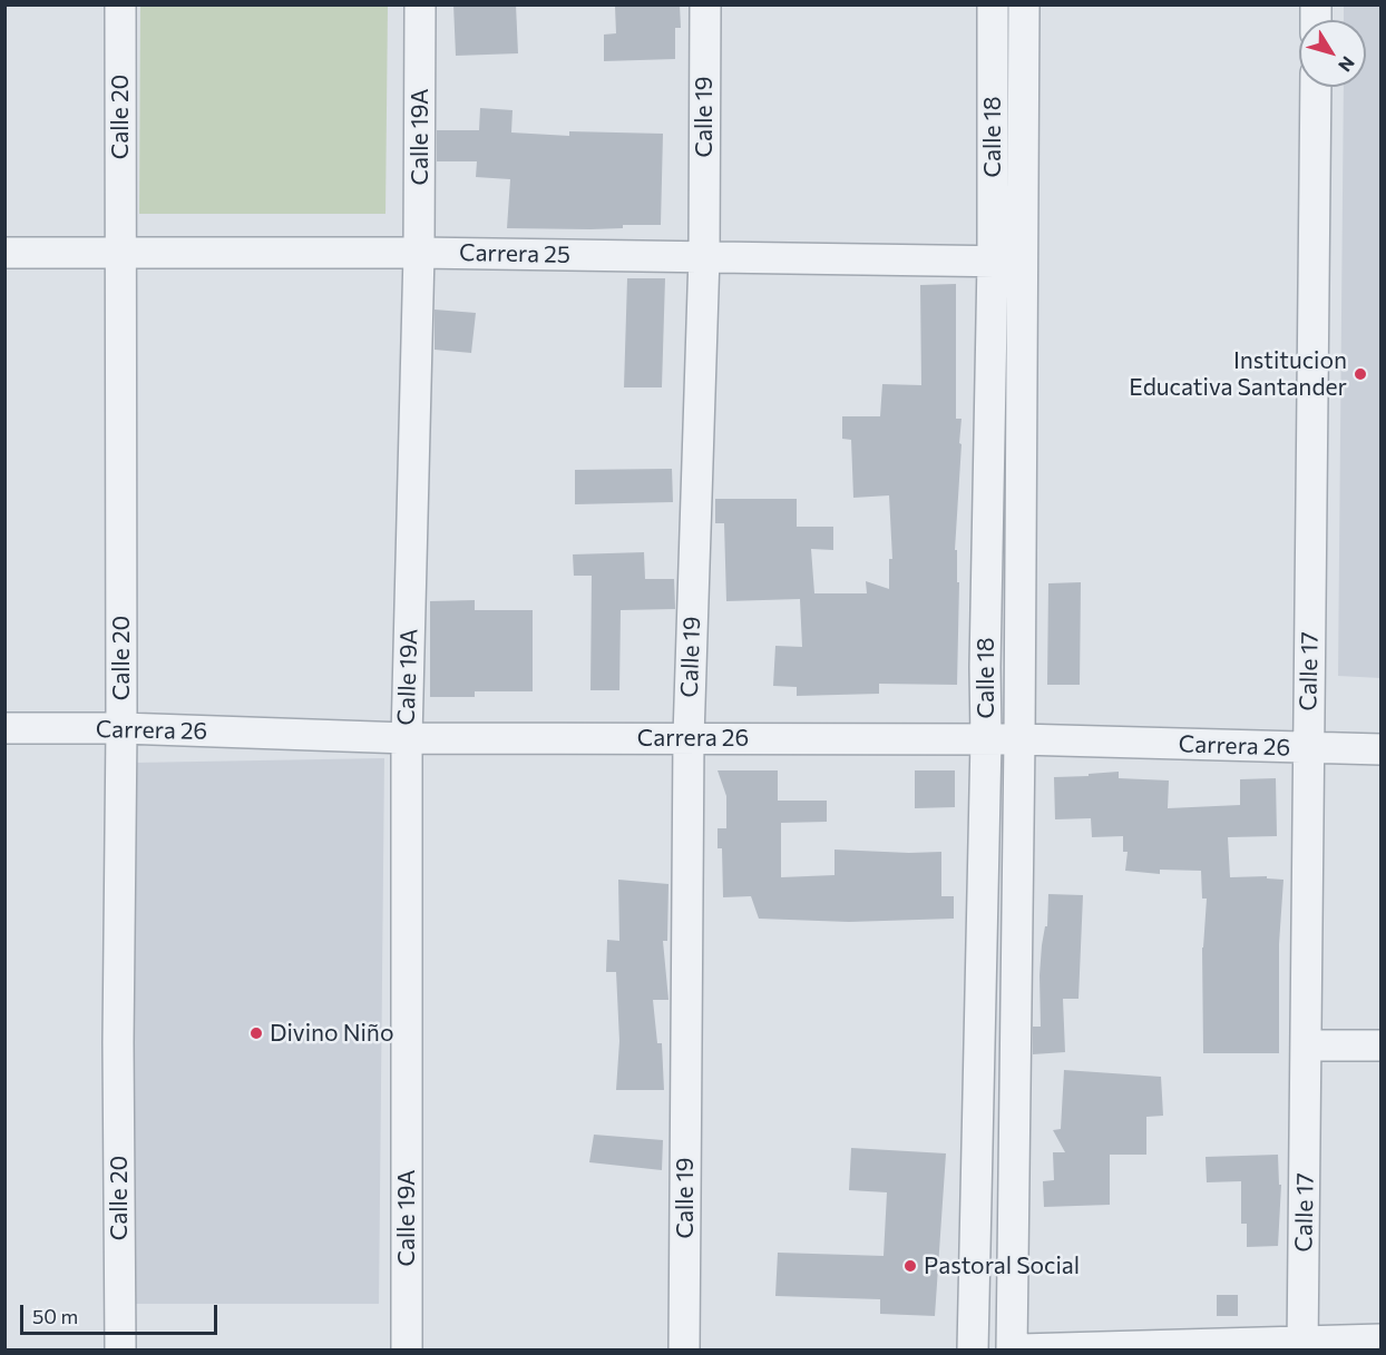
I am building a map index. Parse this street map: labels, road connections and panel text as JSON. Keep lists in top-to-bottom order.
{
  "streets": {
    "street": [
      "Calle 20",
      "Calle 19",
      "Calle 19A",
      "Calle 18",
      "Carrera 25",
      "Calle 17",
      "Carrera 26"
    ]
  },
  "crossings": [
    ["Calle 20", "Carrera 25"],
    ["Calle 20", "Carrera 26"],
    ["Calle 19", "Carrera 25"],
    ["Calle 19", "Carrera 26"],
    ["Calle 19A", "Carrera 25"],
    ["Calle 19A", "Carrera 26"],
    ["Calle 18", "Carrera 25"],
    ["Calle 18", "Carrera 26"],
    ["Calle 17", "Carrera 26"]
  ],
  "places": ["Institucion Educativa Santander", "Divino Niño", "Pastoral Social"],
  "scale_bar": "50 m",
  "north": "bottom right"
}
